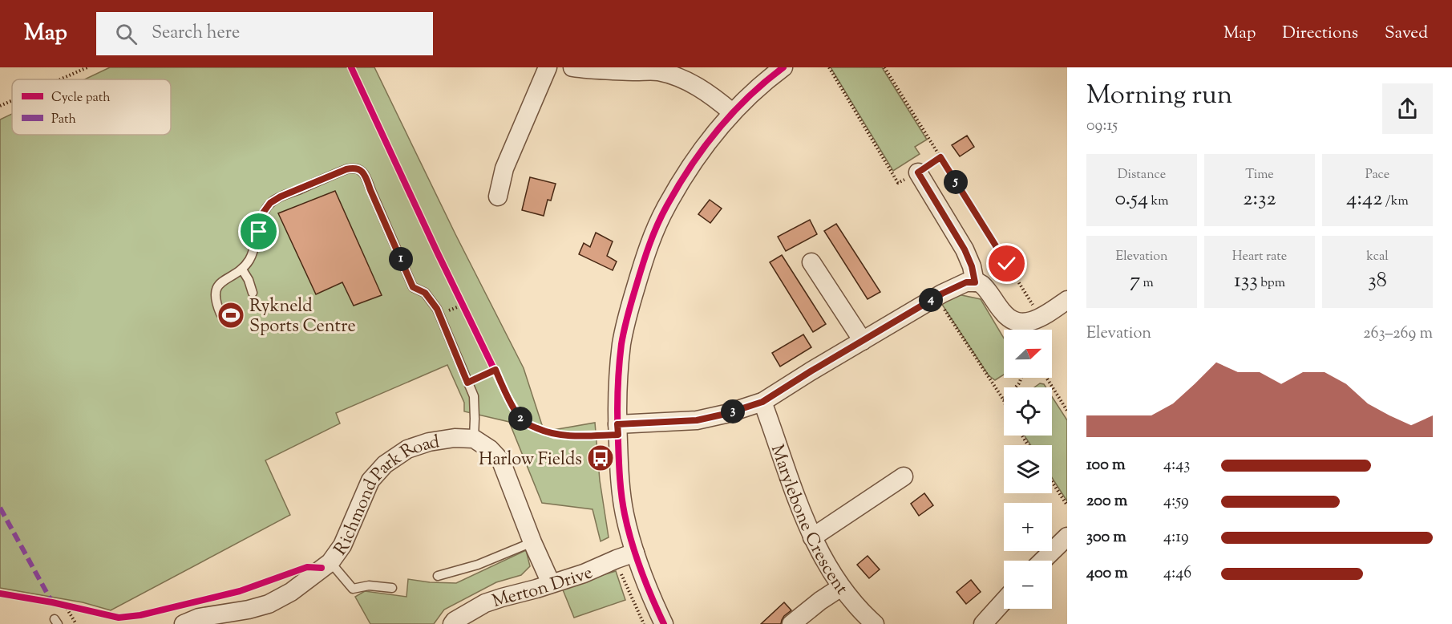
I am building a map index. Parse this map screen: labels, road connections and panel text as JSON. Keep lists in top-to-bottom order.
{
  "streets": {
    "street": ["Richmond Park Road", "Marylebone Crescent", "Merton Drive"]
  },
  "crossings": [
    ["Richmond Park Road", "Merton Drive"]
  ],
  "places": {
    "sports": ["Rykneld Sports Centre"],
    "bus stop": ["Harlow Fields"]
  },
  "legend": ["Cycle path", "Path"],
  "north": "right",
  "page": {
    "header": "Map",
    "search": "Search here",
    "nav": ["Map", "Directions", "Saved"],
    "heading": ["Morning run", "09:15"],
    "stats": [
      ["Distance", "0.54 km"],
      ["Time", "2:32"],
      ["Pace", "4:42 /km"],
      ["Elevation", "7 m"],
      ["Heart rate", "133 bpm"],
      ["kcal", "38"]
    ],
    "pins": [
      "5",
      "1",
      "4",
      "3",
      "2"
    ],
    "chart": ["Elevation", "263–269 m"],
    "map_buttons": ["+", "−"],
    "list": [
      {
        "name": "100 m",
        "note": "4:43"
      },
      {
        "name": "200 m",
        "note": "4:59"
      },
      {
        "name": "300 m",
        "note": "4:19"
      },
      {
        "name": "400 m",
        "note": "4:46"
      }
    ]
  }
}
